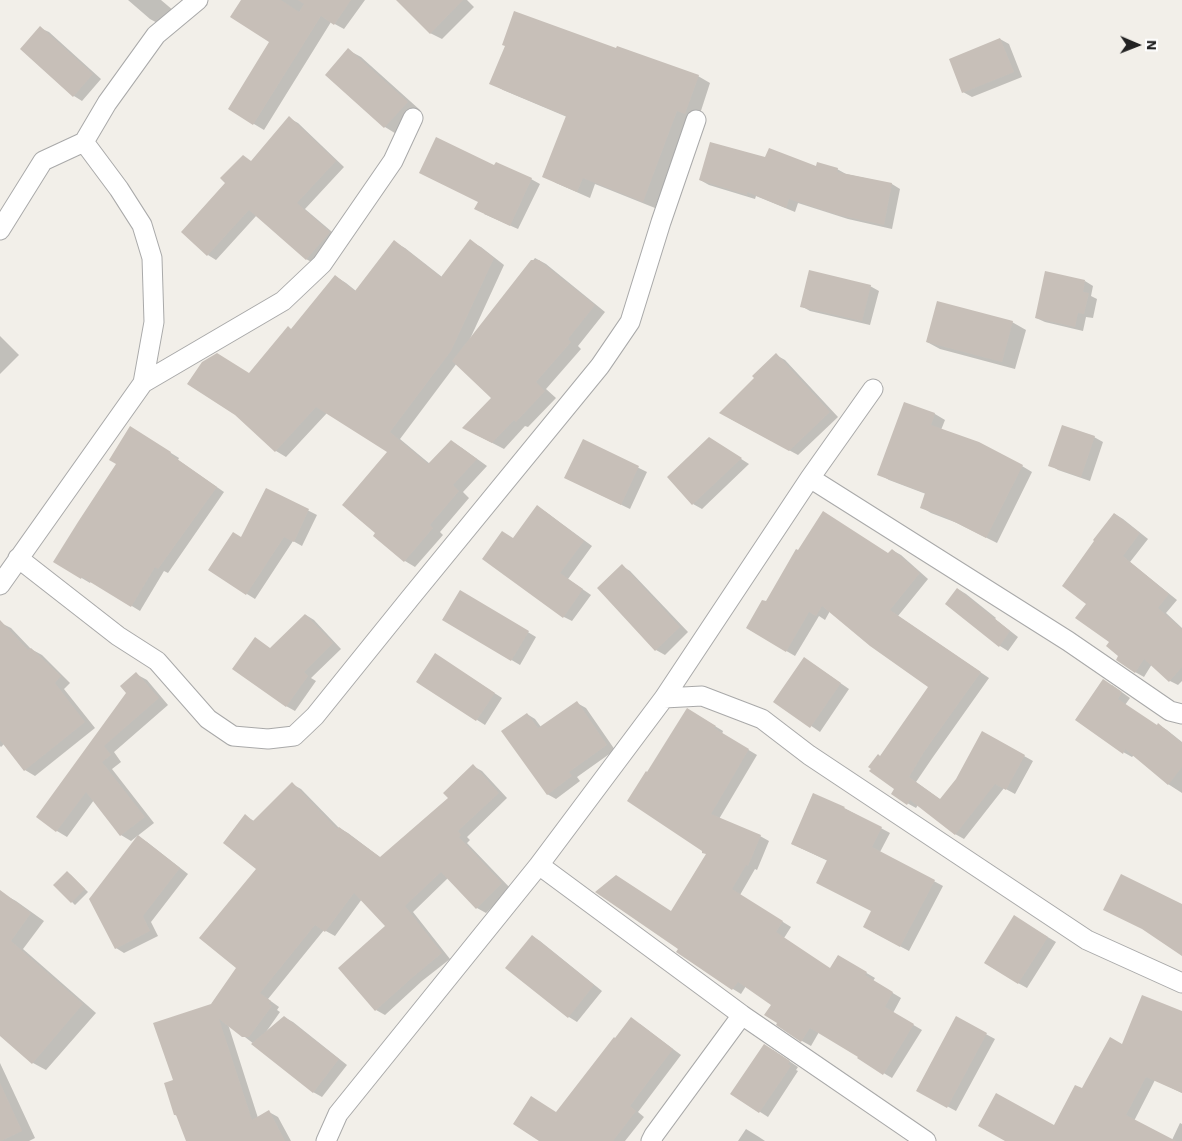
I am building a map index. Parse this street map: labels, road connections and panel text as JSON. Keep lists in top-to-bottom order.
{
  "north": "right"
}
